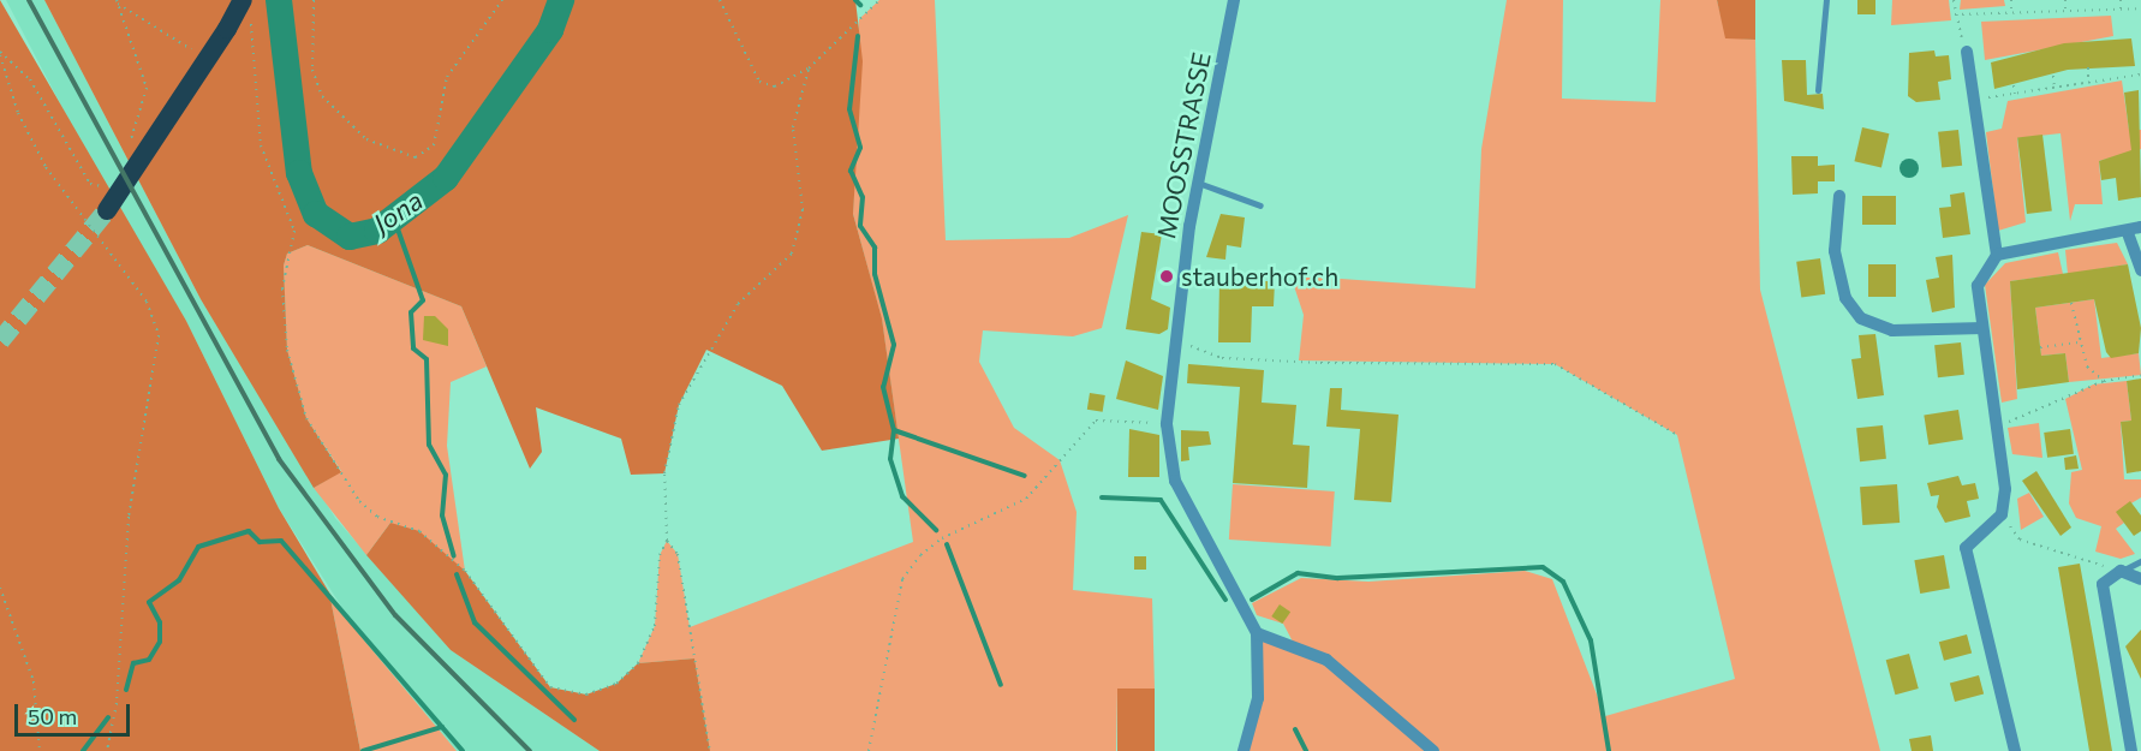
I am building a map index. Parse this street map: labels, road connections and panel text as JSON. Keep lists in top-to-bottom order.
{
  "streets": {
    "street": ["MOOSSTRASSE"]
  },
  "water": ["Jona"],
  "places": ["stauberhof.ch"],
  "scale_bar": "50 m"
}
